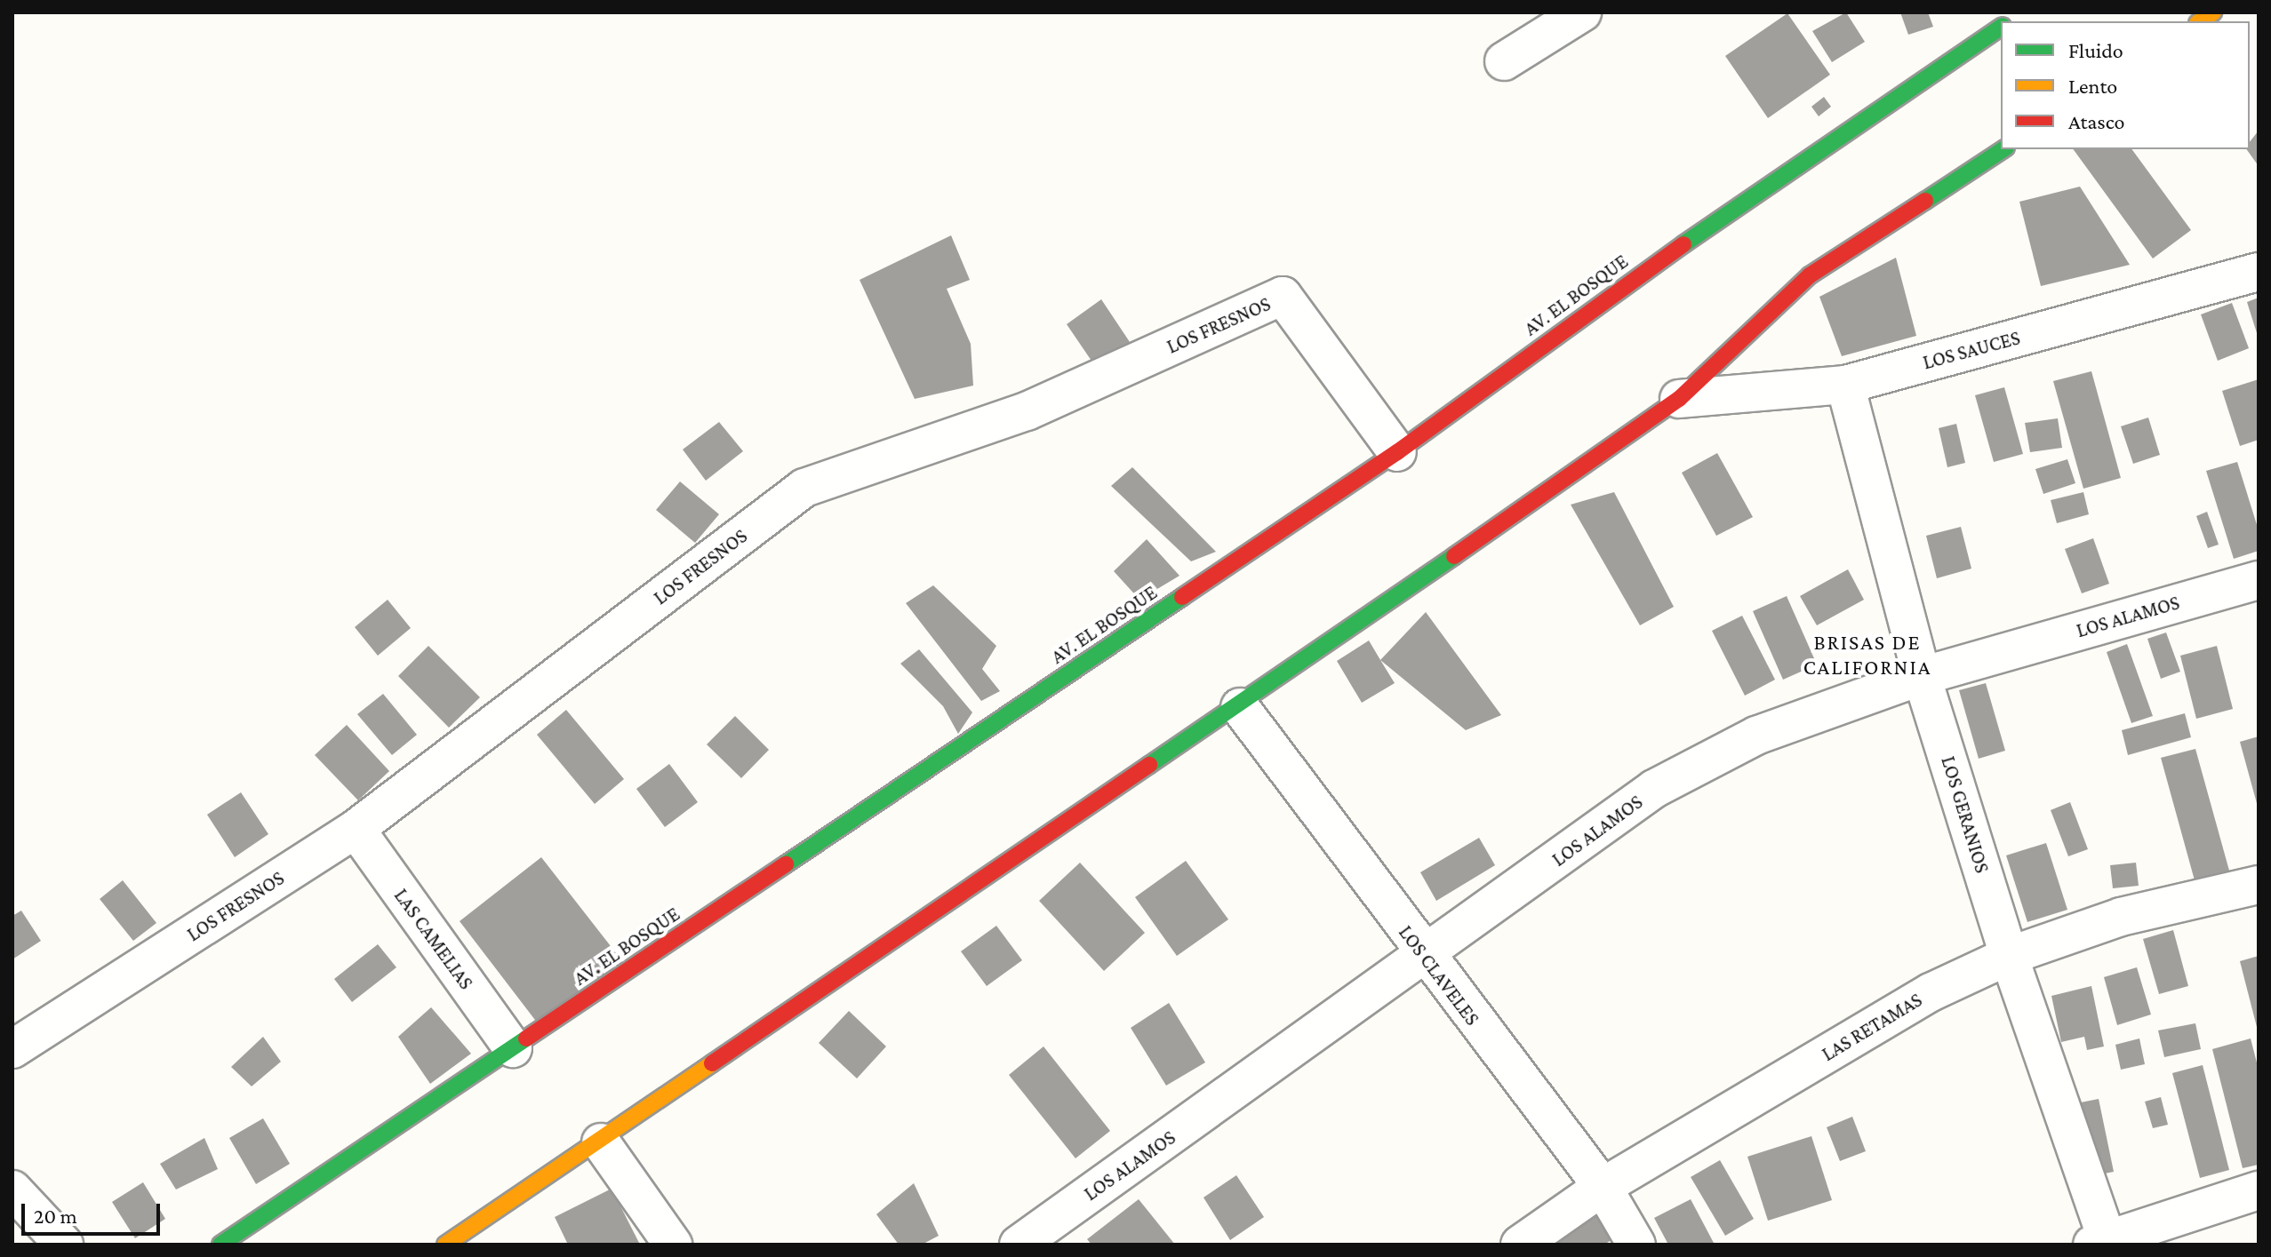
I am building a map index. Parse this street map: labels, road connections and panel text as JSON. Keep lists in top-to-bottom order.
{
  "streets": {
    "street": [
      "AV. EL BOSQUE",
      "LOS FRESNOS",
      "LOS SAUCES",
      "LOS ALAMOS",
      "LOS GERANIOS",
      "LAS CAMELIAS",
      "LOS CLAVELES",
      "LAS RETAMAS"
    ]
  },
  "crossings": [
    ["AV. EL BOSQUE", "LOS FRESNOS"],
    ["AV. EL BOSQUE", "LAS CAMELIAS"],
    ["LOS FRESNOS", "LAS CAMELIAS"],
    ["LOS SAUCES", "LOS GERANIOS"],
    ["LOS ALAMOS", "LOS GERANIOS"],
    ["LOS ALAMOS", "LOS CLAVELES"],
    ["LOS GERANIOS", "LAS RETAMAS"],
    ["LOS CLAVELES", "LAS RETAMAS"]
  ],
  "districts": ["BRISAS DE CALIFORNIA"],
  "legend": ["Fluido", "Lento", "Atasco"],
  "scale_bar": "20 m"
}
